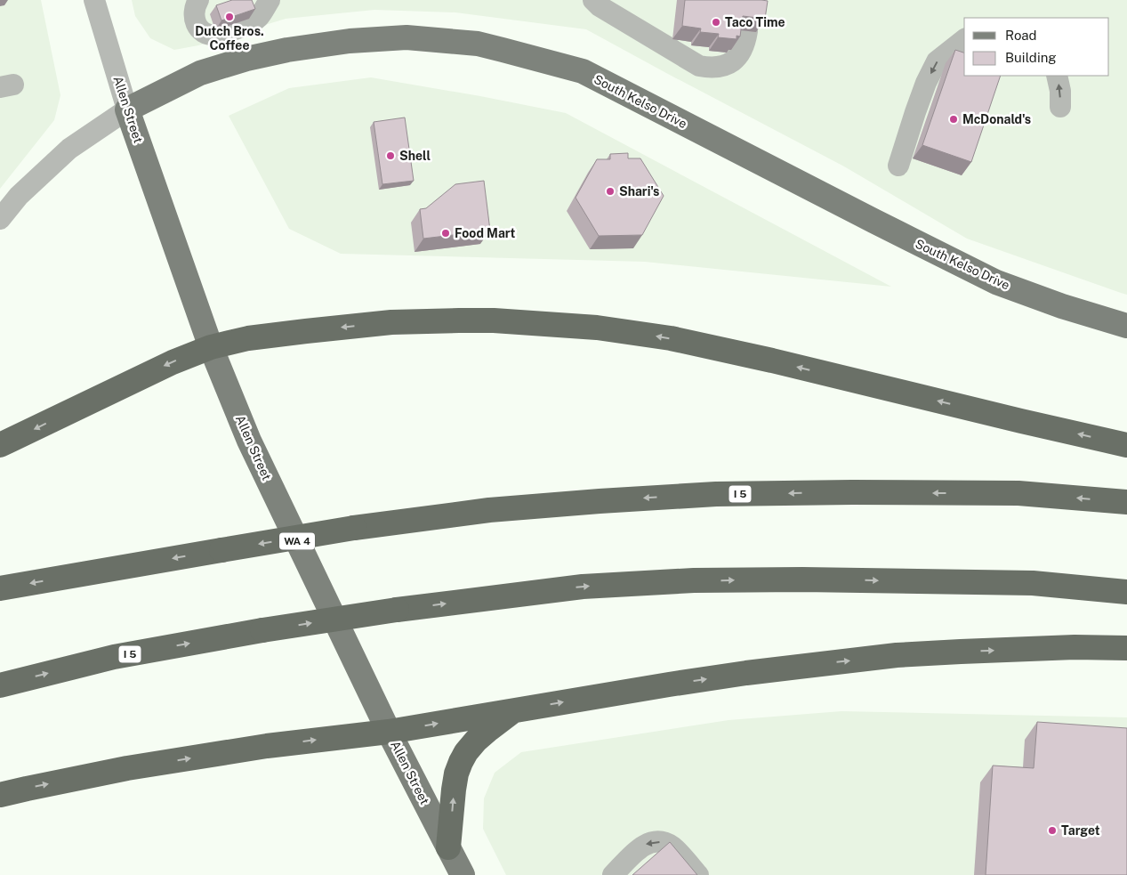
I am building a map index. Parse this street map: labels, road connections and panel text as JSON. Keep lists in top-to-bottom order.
{
  "streets": {
    "highway": ["I 5"],
    "main road": ["South Kelso Drive", "Allen Street", "WA 4"]
  },
  "crossings": [
    ["South Kelso Drive", "Allen Street"]
  ],
  "places": [
    "Dutch Bros. Coffee",
    "Taco Time",
    "McDonald's",
    "Shell",
    "Shari's",
    "Food Mart",
    "Target"
  ],
  "legend": ["Road", "Building"]
}
